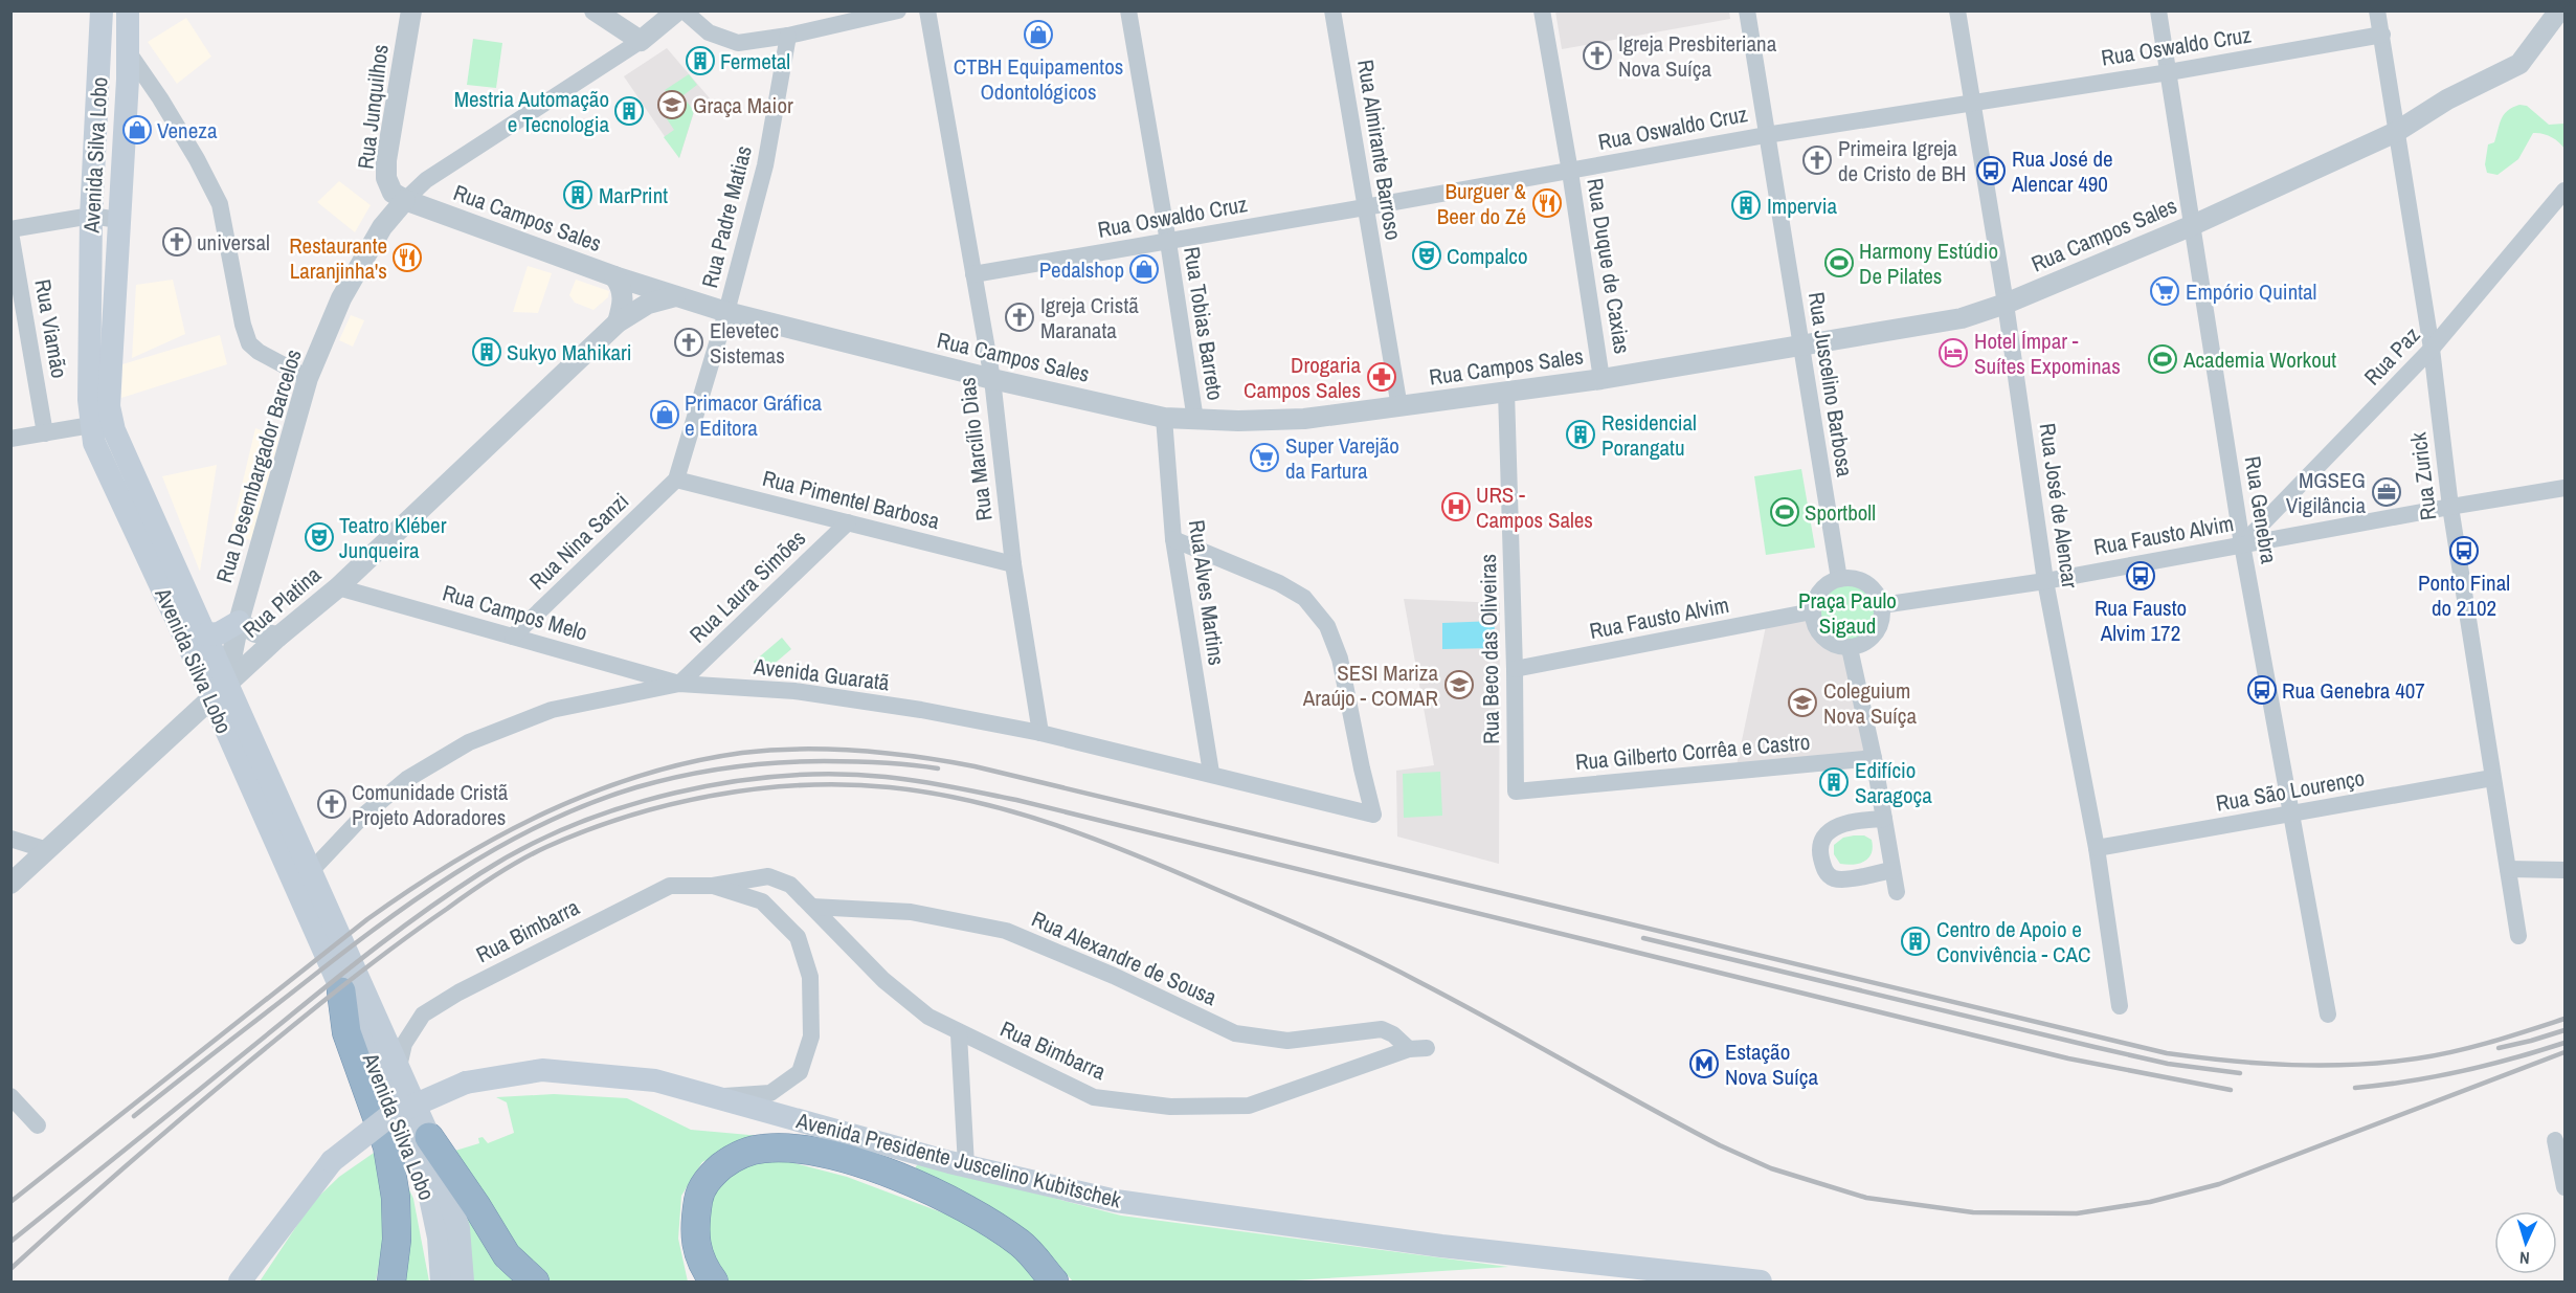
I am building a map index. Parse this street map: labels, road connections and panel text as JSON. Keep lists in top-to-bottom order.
{
  "streets": {
    "main road": ["Avenida Silva Lobo", "Avenida Presidente Juscelino Kubitschek"],
    "street": [
      "Rua Oswaldo Cruz",
      "Rua Junquilhos",
      "Rua Almirante Barroso",
      "Rua Padre Matias",
      "Rua Campos Sales",
      "Rua Duque de Caxias",
      "Rua Tobias Barreto",
      "Rua Viamão",
      "Rua Paz",
      "Rua Juscelino Barbosa",
      "Rua Marcílio Dias",
      "Rua Desembargador Barcelos",
      "Rua Zurick",
      "Rua Pimentel Barbosa",
      "Rua José de Alencar",
      "Rua Genebra",
      "Rua Fausto Alvim",
      "Rua Nina Sanzi",
      "Rua Laura Simões",
      "Rua Alves Martins",
      "Rua Platina",
      "Rua Campos Melo",
      "Rua Beco das Oliveiras",
      "Avenida Guaratã",
      "Rua Gilberto Corrêa e Castro",
      "Rua São Lourenço",
      "Rua Bimbarra",
      "Rua Alexandre de Sousa"
    ]
  },
  "crossings": [
    ["Rua Oswaldo Cruz", "Rua Almirante Barroso"],
    ["Rua Oswaldo Cruz", "Rua Duque de Caxias"],
    ["Rua Oswaldo Cruz", "Rua Tobias Barreto"],
    ["Rua Oswaldo Cruz", "Rua Juscelino Barbosa"],
    ["Rua Oswaldo Cruz", "Rua Marcílio Dias"],
    ["Rua Oswaldo Cruz", "Rua Zurick"],
    ["Rua Oswaldo Cruz", "Rua José de Alencar"],
    ["Rua Oswaldo Cruz", "Rua Genebra"],
    ["Rua Junquilhos", "Rua Campos Sales"],
    ["Rua Junquilhos", "Rua Desembargador Barcelos"],
    ["Rua Almirante Barroso", "Rua Campos Sales"],
    ["Avenida Silva Lobo", "Rua Desembargador Barcelos"],
    ["Avenida Silva Lobo", "Rua Platina"],
    ["Avenida Silva Lobo", "Avenida Guaratã"],
    ["Avenida Silva Lobo", "Rua Bimbarra"],
    ["Rua Padre Matias", "Rua Campos Sales"],
    ["Rua Padre Matias", "Rua Pimentel Barbosa"],
    ["Rua Padre Matias", "Rua Nina Sanzi"],
    ["Rua Campos Sales", "Rua Duque de Caxias"],
    ["Rua Campos Sales", "Rua Tobias Barreto"],
    ["Rua Campos Sales", "Rua Juscelino Barbosa"],
    ["Rua Campos Sales", "Rua Marcílio Dias"],
    ["Rua Campos Sales", "Rua Desembargador Barcelos"],
    ["Rua Campos Sales", "Rua Zurick"],
    ["Rua Campos Sales", "Rua José de Alencar"],
    ["Rua Campos Sales", "Rua Genebra"],
    ["Rua Campos Sales", "Rua Alves Martins"],
    ["Rua Campos Sales", "Rua Platina"],
    ["Rua Campos Sales", "Rua Beco das Oliveiras"],
    ["Rua Paz", "Rua Zurick"],
    ["Rua Paz", "Rua Genebra"],
    ["Rua Paz", "Rua Fausto Alvim"],
    ["Rua Juscelino Barbosa", "Rua Fausto Alvim"],
    ["Rua Marcílio Dias", "Rua Pimentel Barbosa"],
    ["Rua Marcílio Dias", "Avenida Guaratã"],
    ["Rua Desembargador Barcelos", "Rua Platina"],
    ["Rua Zurick", "Rua Fausto Alvim"],
    ["Rua Zurick", "Rua São Lourenço"],
    ["Rua Pimentel Barbosa", "Rua Nina Sanzi"],
    ["Rua Pimentel Barbosa", "Rua Laura Simões"],
    ["Rua José de Alencar", "Rua Fausto Alvim"],
    ["Rua José de Alencar", "Rua São Lourenço"],
    ["Rua Genebra", "Rua Fausto Alvim"],
    ["Rua Genebra", "Rua São Lourenço"],
    ["Rua Fausto Alvim", "Rua Beco das Oliveiras"],
    ["Rua Nina Sanzi", "Rua Campos Melo"],
    ["Rua Laura Simões", "Rua Campos Melo"],
    ["Rua Laura Simões", "Avenida Guaratã"],
    ["Rua Alves Martins", "Avenida Guaratã"],
    ["Rua Platina", "Rua Campos Melo"],
    ["Rua Campos Melo", "Avenida Guaratã"],
    ["Rua Beco das Oliveiras", "Rua Gilberto Corrêa e Castro"],
    ["Rua Bimbarra", "Rua Alexandre de Sousa"],
    ["Rua Bimbarra", "Avenida Presidente Juscelino Kubitschek"]
  ],
  "parks": ["Praça Paulo Sigaud"],
  "places": {
    "shop": [
      "CTBH Equipamentos Odontológicos",
      "Veneza",
      "Pedalshop",
      "Primacor Gráfica e Editora"
    ],
    "church": [
      "Igreja Presbiteriana Nova Suíça",
      "Primeira Igreja de Cristo de BH",
      "universal",
      "Igreja Cristã Maranata",
      "Elevetec Sistemas",
      "Comunidade Cristã Projeto Adoradores"
    ],
    "building": [
      "Fermetal",
      "Mestria Automação e Tecnologia",
      "MarPrint",
      "Impervia",
      "Sukyo Mahikari",
      "Residencial Porangatu",
      "Edifício Saragoça",
      "Centro de Apoio e Convivência - CAC"
    ],
    "school or university": ["Graça Maior", "SESI Mariza Araújo - COMAR", "Coleguium Nova Suíça"],
    "bus stop": [
      "Rua José de Alencar 490",
      "Ponto Final do 2102",
      "Rua Fausto Alvim 172",
      "Rua Genebra 407"
    ],
    "restaurant": ["Burguer & Beer do Zé", "Restaurante Laranjinha's"],
    "theatre": ["Compalco", "Teatro Kléber Junqueira"],
    "sports": ["Harmony Estúdio De Pilates", "Academia Workout", "Sportboll"],
    "supermarket": ["Empório Quintal", "Super Varejão da Fartura"],
    "hotel": ["Hotel Ímpar - Suítes Expominas"],
    "pharmacy": ["Drogaria Campos Sales"],
    "office": ["MGSEG Vigilância"],
    "hospital": ["URS - Campos Sales"],
    "metro station": ["Estação Nova Suíça"]
  },
  "north": "bottom"
}
